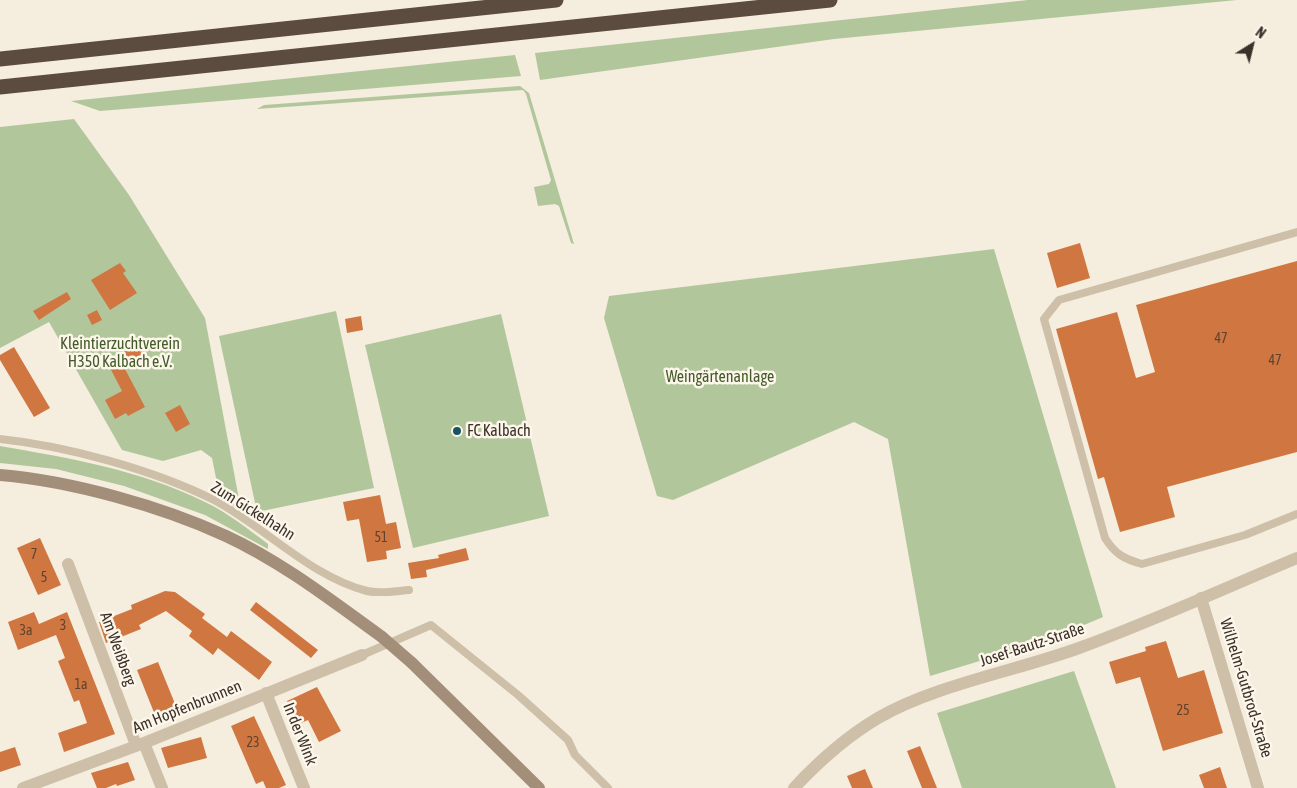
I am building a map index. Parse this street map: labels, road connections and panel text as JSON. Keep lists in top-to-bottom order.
{
  "streets": {
    "street": [
      "Josef-Bautz-Straße",
      "Am Weißberg",
      "Wilhelm-Gutbrod-Straße",
      "Am Hopfenbrunnen",
      "In der Wink"
    ],
    "lane": ["Zum Gickelhahn"]
  },
  "crossings": [
    ["Josef-Bautz-Straße", "Wilhelm-Gutbrod-Straße"],
    ["Am Weißberg", "Am Hopfenbrunnen"],
    ["Am Hopfenbrunnen", "In der Wink"]
  ],
  "parks": ["Kleintierzuchtverein H350 Kalbach e.V.", "Weingärtenanlage"],
  "places": ["FC Kalbach"],
  "house_numbers": [
    "47",
    "47",
    "51",
    "7",
    "5",
    "3",
    "3a",
    "1a",
    "25",
    "23"
  ],
  "north": "top right"
}
